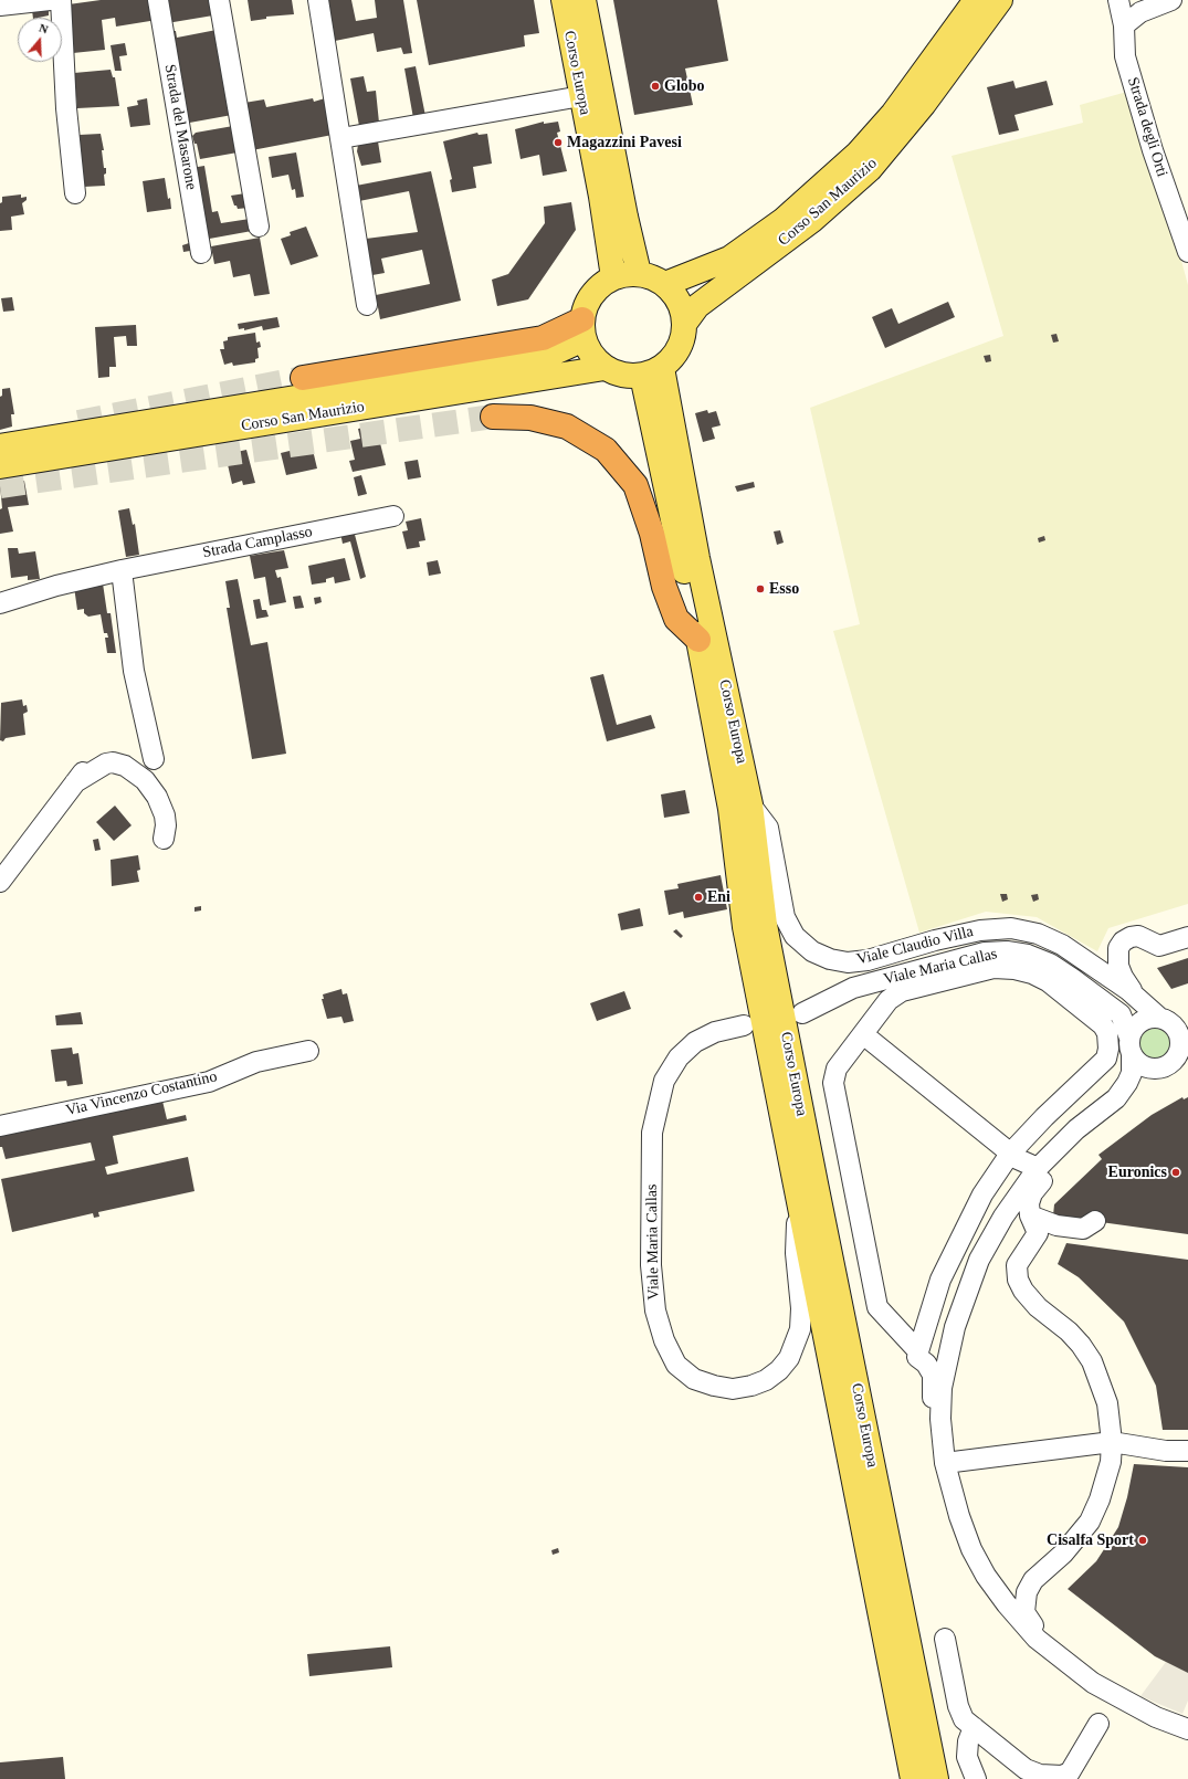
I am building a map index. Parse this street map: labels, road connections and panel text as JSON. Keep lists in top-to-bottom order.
{
  "streets": {
    "main road": ["Corso Europa", "Corso San Maurizio"],
    "street": [
      "Strada del Masarone",
      "Strada degli Orti",
      "Strada Camplasso",
      "Viale Claudio Villa",
      "Viale Maria Callas",
      "Via Vincenzo Costantino"
    ]
  },
  "crossings": [
    ["Corso Europa", "Corso San Maurizio"],
    ["Corso Europa", "Viale Claudio Villa"],
    ["Corso Europa", "Viale Maria Callas"],
    ["Viale Claudio Villa", "Viale Maria Callas"]
  ],
  "places": [
    "Globo",
    "Magazzini Pavesi",
    "Esso",
    "Eni",
    "Euronics",
    "Cisalfa Sport"
  ],
  "north": "top"
}
